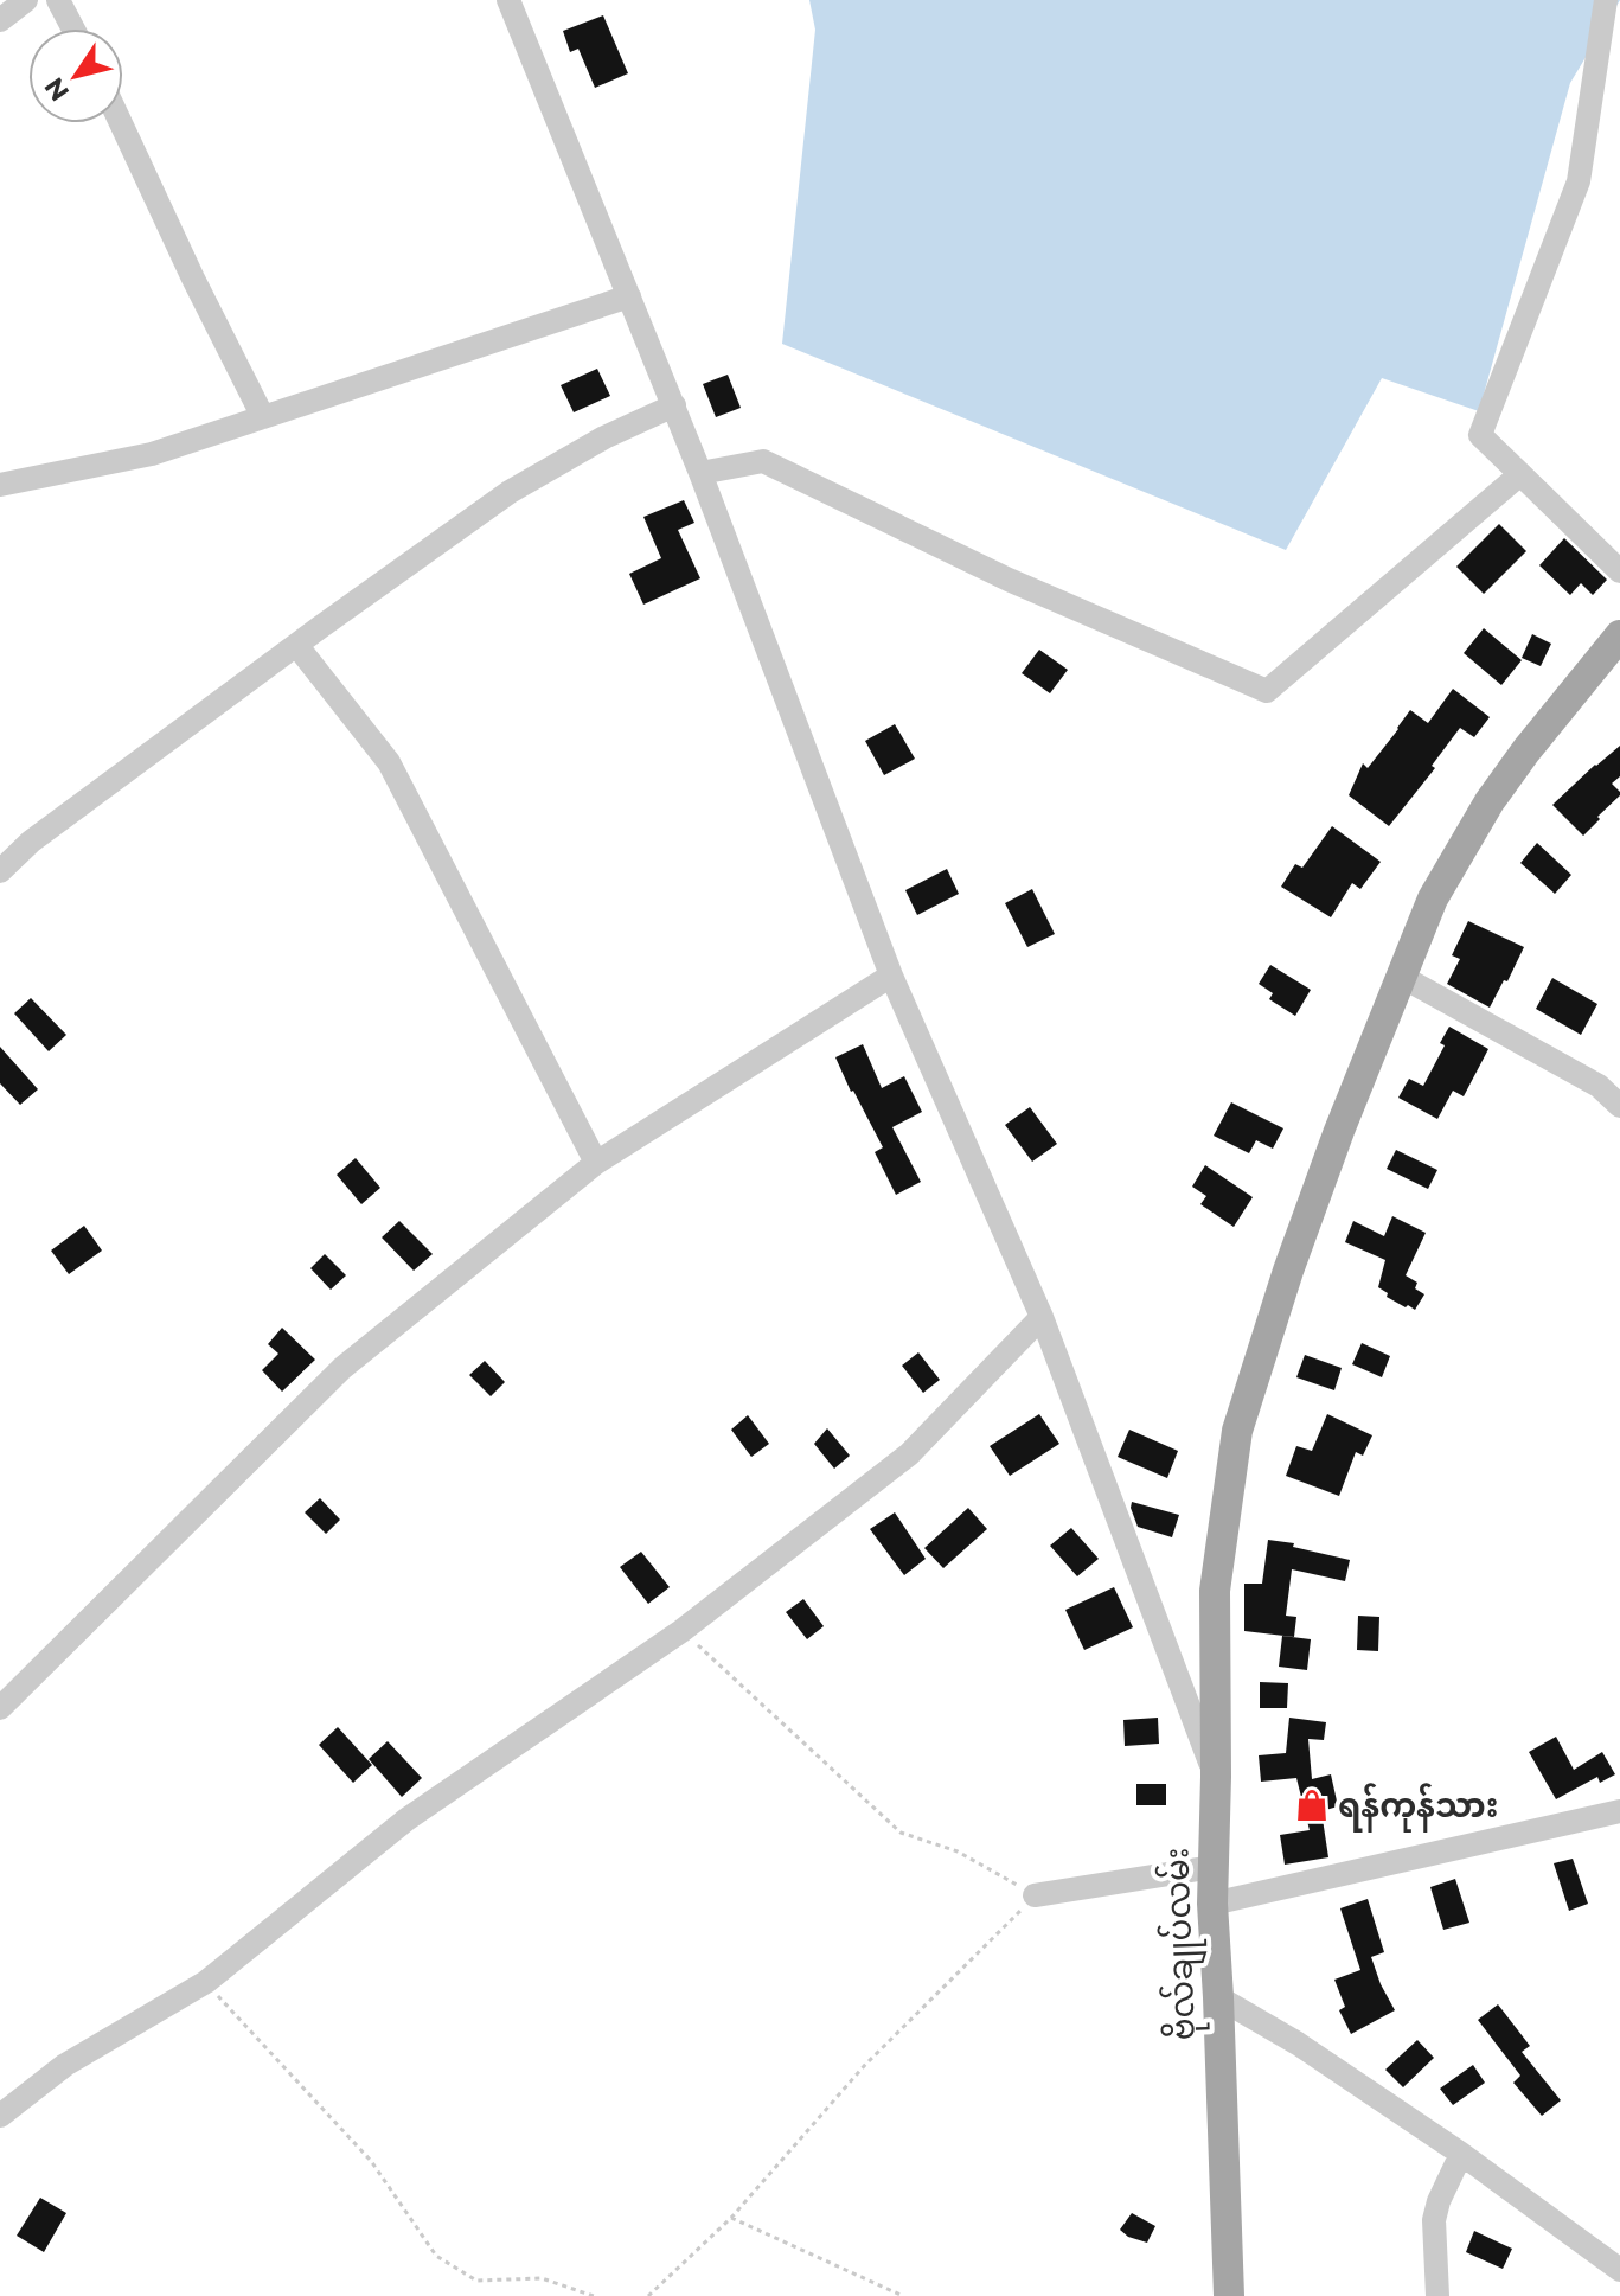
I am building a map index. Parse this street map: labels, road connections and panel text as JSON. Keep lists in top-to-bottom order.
{
  "streets": {
    "main road": ["ဗိုလ်ချုပ်လမ်း"]
  },
  "places": {
    "shop": ["ရန်ကုန်သား"]
  },
  "north": "bottom left"
}
